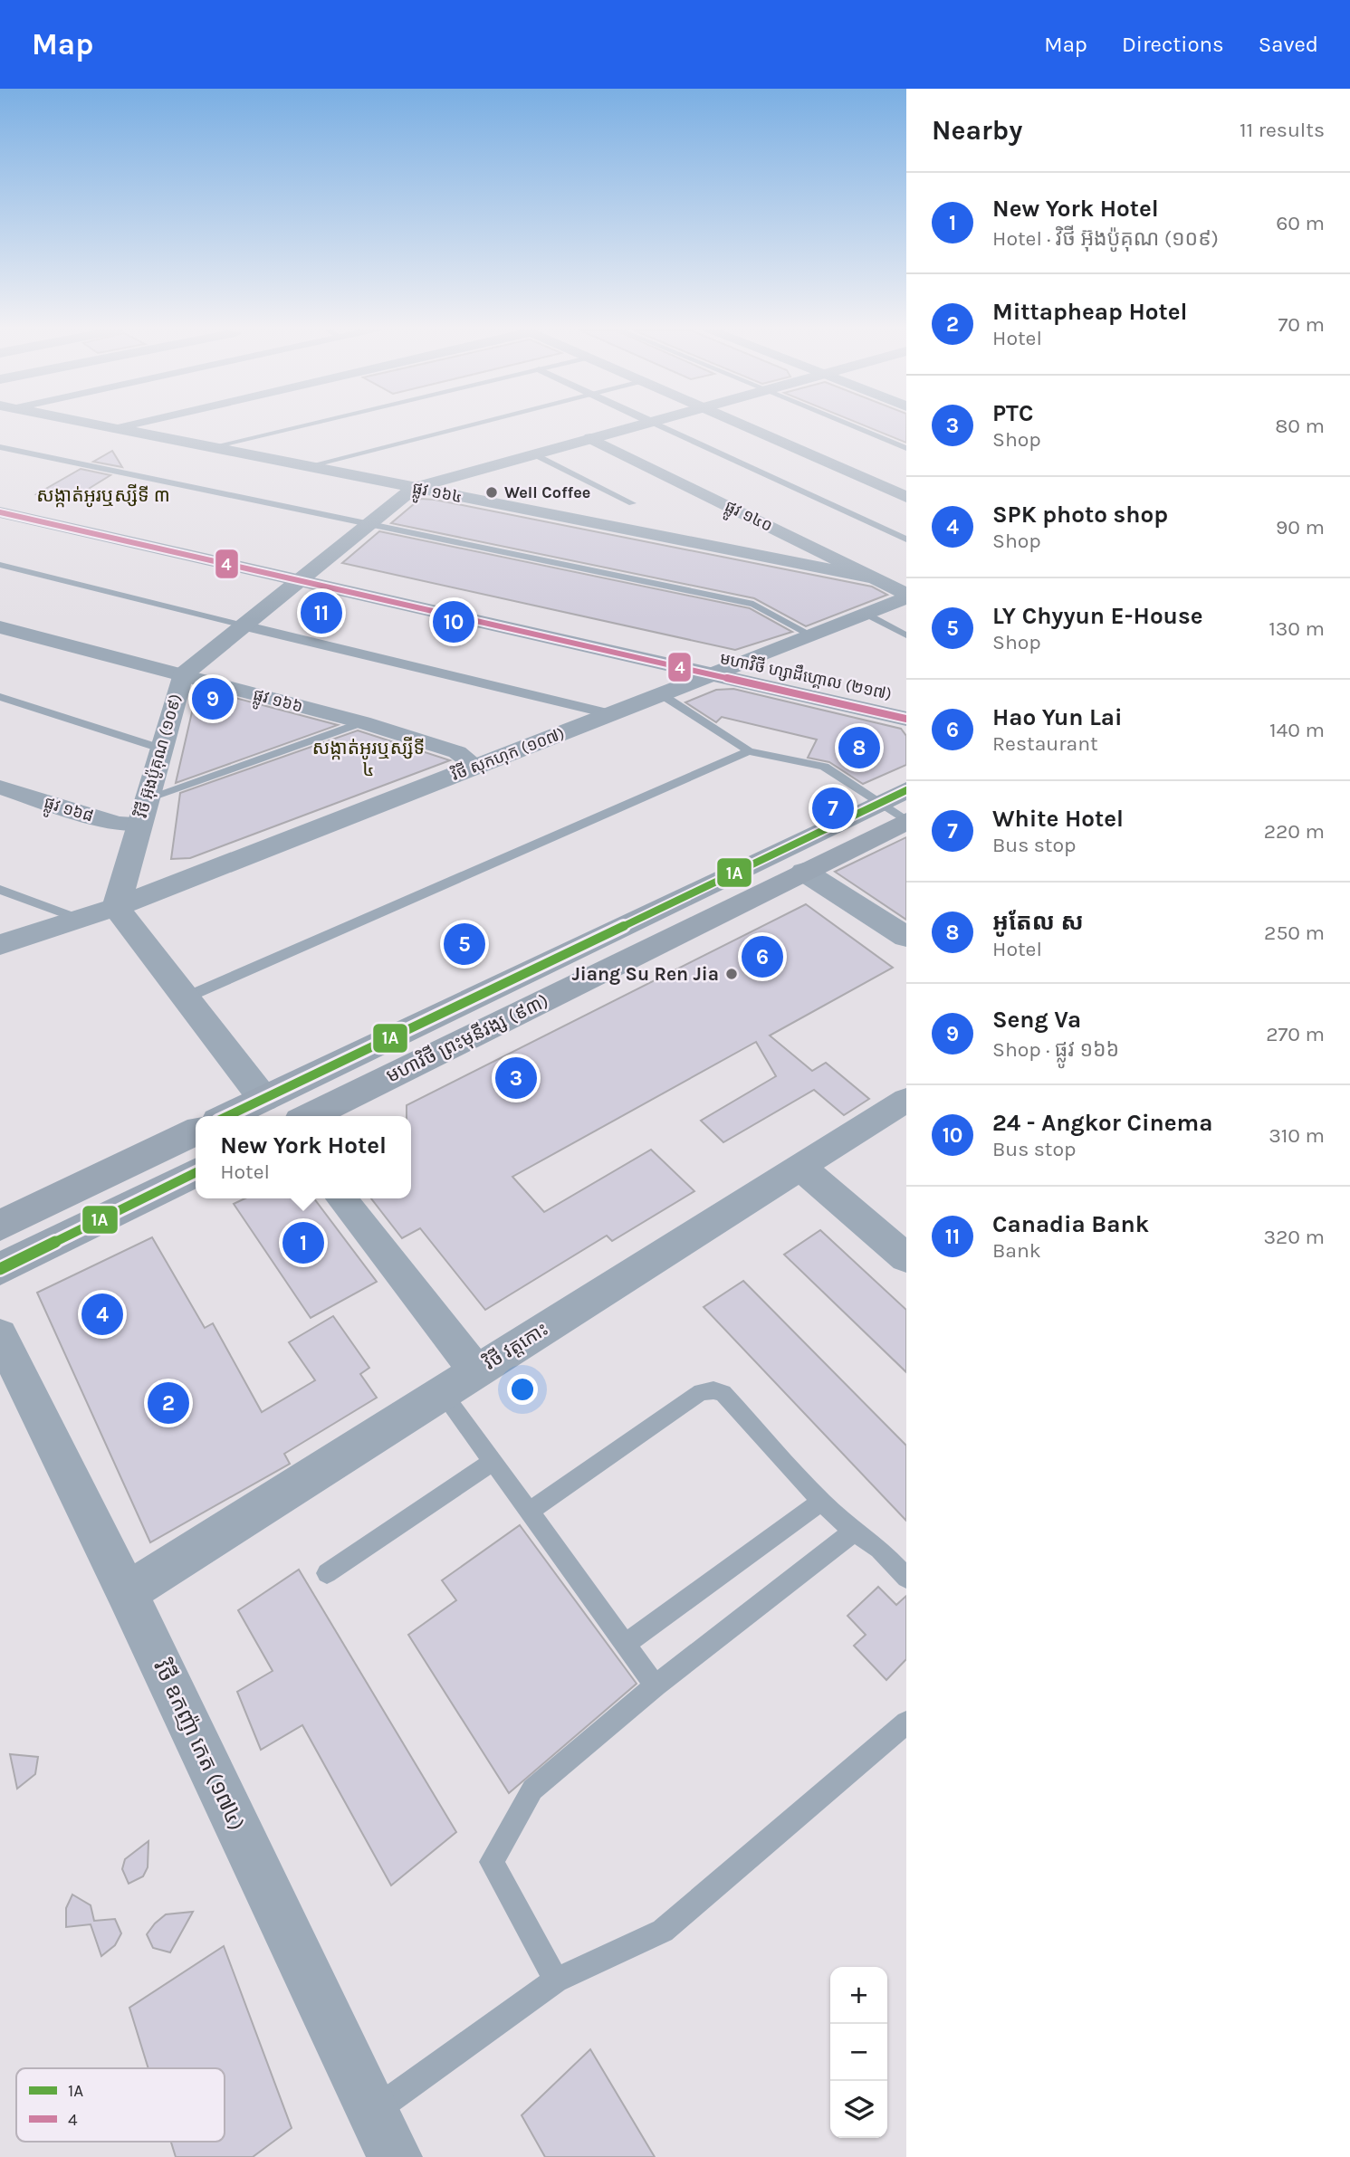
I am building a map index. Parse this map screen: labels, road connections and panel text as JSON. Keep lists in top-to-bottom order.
{
  "streets": {
    "highway": ["មហាវិថី ព្រះមុនីវង្ស (៩៣)"],
    "main road": ["មហាវិថី ហ្សាដឹហ្គោល (២១៧)"],
    "street": [
      "ផ្លូវ ១៦៤",
      "ផ្លូវ ១៤០",
      "ផ្លូវ ១៦៦",
      "វិថី សុកហុក (១០៧)",
      "វិថី អ៊ុងប៉ូគុណ (១០៩)",
      "ផ្លូវ ១៦៨",
      "វិថី វត្តកោះ",
      "វិថី ឧកញ៉ា កេត (១៧៤)"
    ]
  },
  "crossings": [
    ["ផ្លូវ ១៦៤", "ផ្លូវ ១៤០"],
    ["ផ្លូវ ១៦៤", "វិថី អ៊ុងប៉ូគុណ (១០៩)"],
    ["ផ្លូវ ១៤០", "វិថី សុកហុក (១០៧)"],
    ["ផ្លូវ ១៤០", "វិថី អ៊ុងប៉ូគុណ (១០៩)"],
    ["មហាវិថី ហ្សាដឹហ្គោល (២១៧)", "វិថី សុកហុក (១០៧)"],
    ["មហាវិថី ហ្សាដឹហ្គោល (២១៧)", "វិថី អ៊ុងប៉ូគុណ (១០៩)"],
    ["ផ្លូវ ១៦៦", "វិថី សុកហុក (១០៧)"],
    ["ផ្លូវ ១៦៦", "វិថី អ៊ុងប៉ូគុណ (១០៩)"],
    ["វិថី សុកហុក (១០៧)", "វិថី អ៊ុងប៉ូគុណ (១០៩)"],
    ["វិថី អ៊ុងប៉ូគុណ (១០៩)", "ផ្លូវ ១៦៨"],
    ["វិថី វត្តកោះ", "វិថី ឧកញ៉ា កេត (១៧៤)"]
  ],
  "districts": ["សង្កាត់អូរឬស្សីទី ៣", "សង្កាត់អូរឬស្សីទី ៤"],
  "places": ["Well Coffee", "Jiang Su Ren Jia"],
  "lines": ["transit line 4", "transit line 1A"],
  "legend": ["1A", "4"],
  "page": {
    "header": "Map",
    "nav": ["Map", "Directions", "Saved"],
    "heading": ["Nearby", "11 results"],
    "list": [
      {
        "mark": "1",
        "name": "New York Hotel",
        "note": "Hotel · វិថី អ៊ុងប៉ូគុណ (១០៩)",
        "value": "60 m"
      },
      {
        "mark": "2",
        "name": "Mittapheap Hotel",
        "note": "Hotel",
        "value": "70 m"
      },
      {
        "mark": "3",
        "name": "PTC",
        "note": "Shop",
        "value": "80 m"
      },
      {
        "mark": "4",
        "name": "SPK photo shop",
        "note": "Shop",
        "value": "90 m"
      },
      {
        "mark": "5",
        "name": "LY Chyyun E-House",
        "note": "Shop",
        "value": "130 m"
      },
      {
        "mark": "6",
        "name": "Hao Yun Lai",
        "note": "Restaurant",
        "value": "140 m"
      },
      {
        "mark": "7",
        "name": "White Hotel",
        "note": "Bus stop",
        "value": "220 m"
      },
      {
        "mark": "8",
        "name": "អូតែល ស",
        "note": "Hotel",
        "value": "250 m"
      },
      {
        "mark": "9",
        "name": "Seng Va",
        "note": "Shop · ផ្លូវ ១៦៦",
        "value": "270 m"
      },
      {
        "mark": "10",
        "name": "24 - Angkor Cinema",
        "note": "Bus stop",
        "value": "310 m"
      },
      {
        "mark": "11",
        "name": "Canadia Bank",
        "note": "Bank",
        "value": "320 m"
      }
    ],
    "pins": [
      "11",
      "10",
      "9",
      "8",
      "7",
      "5",
      "6",
      "3",
      "1",
      "4",
      "2"
    ],
    "popup": ["New York Hotel", "Hotel"],
    "map_buttons": ["+", "−"]
  }
}
